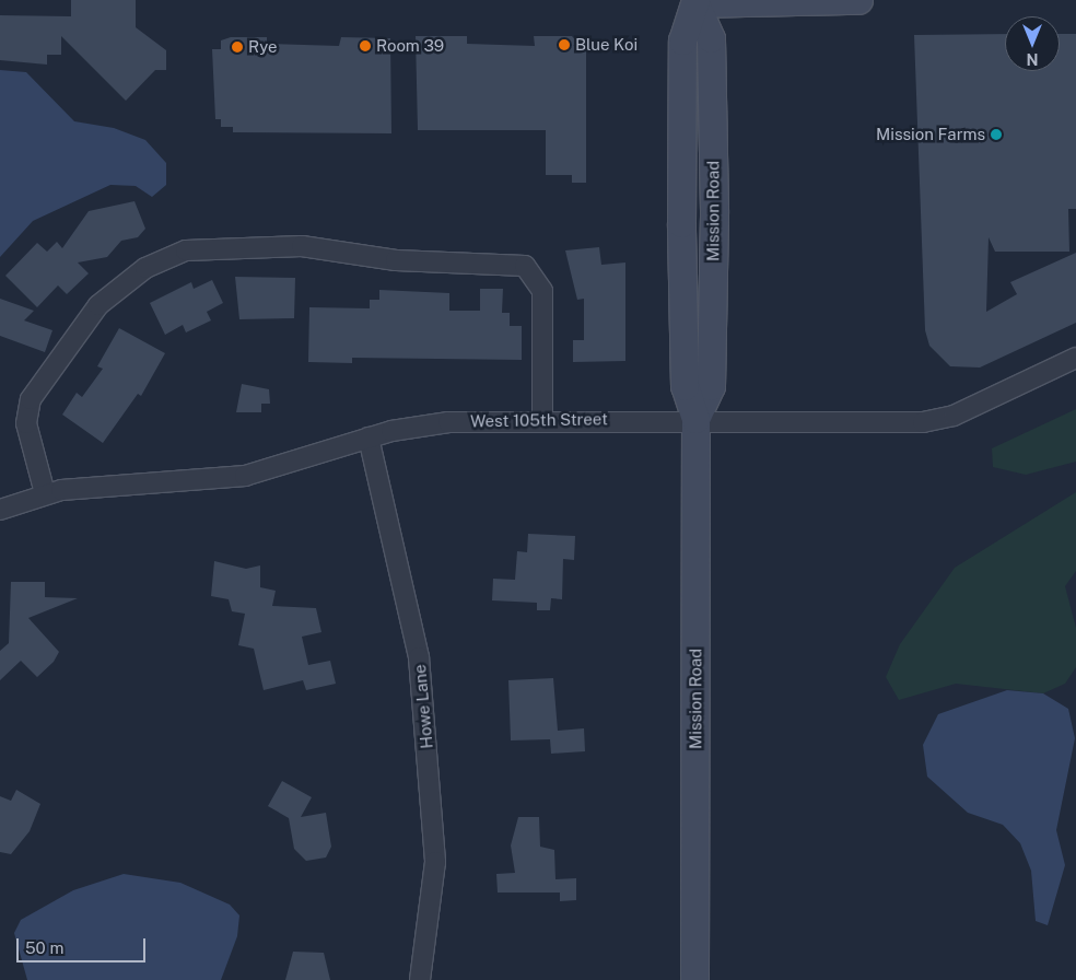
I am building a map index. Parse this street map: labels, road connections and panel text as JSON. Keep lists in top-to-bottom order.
{
  "streets": {
    "main road": ["Mission Road"],
    "street": ["West 105th Street", "Howe Lane"]
  },
  "crossings": [
    ["Mission Road", "West 105th Street"],
    ["West 105th Street", "Howe Lane"]
  ],
  "places": [
    "Blue Koi",
    "Room 39",
    "Rye",
    "Mission Farms"
  ],
  "scale_bar": "50 m",
  "north": "bottom"
}
